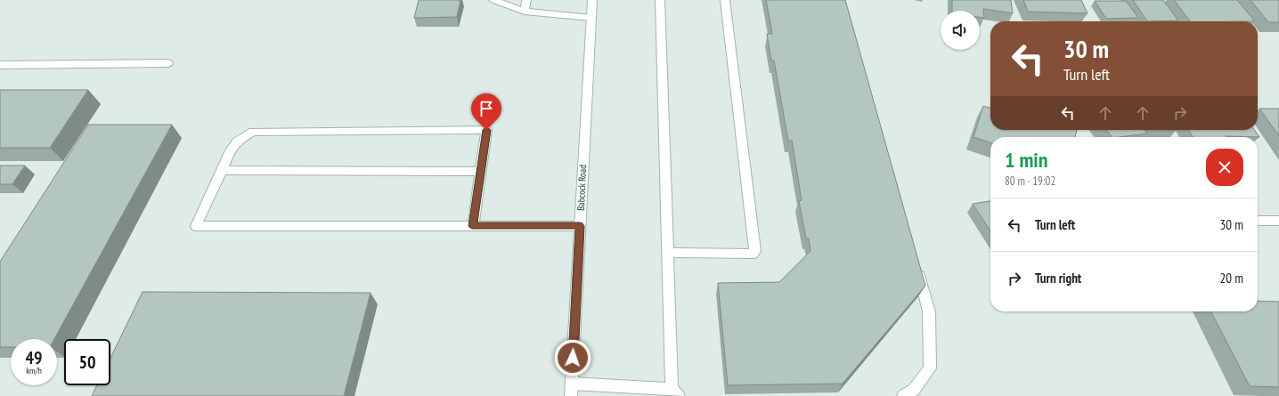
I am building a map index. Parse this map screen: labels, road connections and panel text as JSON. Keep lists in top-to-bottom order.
{
  "streets": {
    "main road": ["Babcock Road"]
  },
  "page": {
    "turn": ["30 m", "Turn left"],
    "heading": ["1 min", "80 m · 19:02"],
    "list": [
      {
        "name": "Turn left",
        "value": "30 m"
      },
      {
        "name": "Turn right",
        "value": "20 m"
      }
    ],
    "speed": "49 km/h",
    "limit": "50"
  }
}
